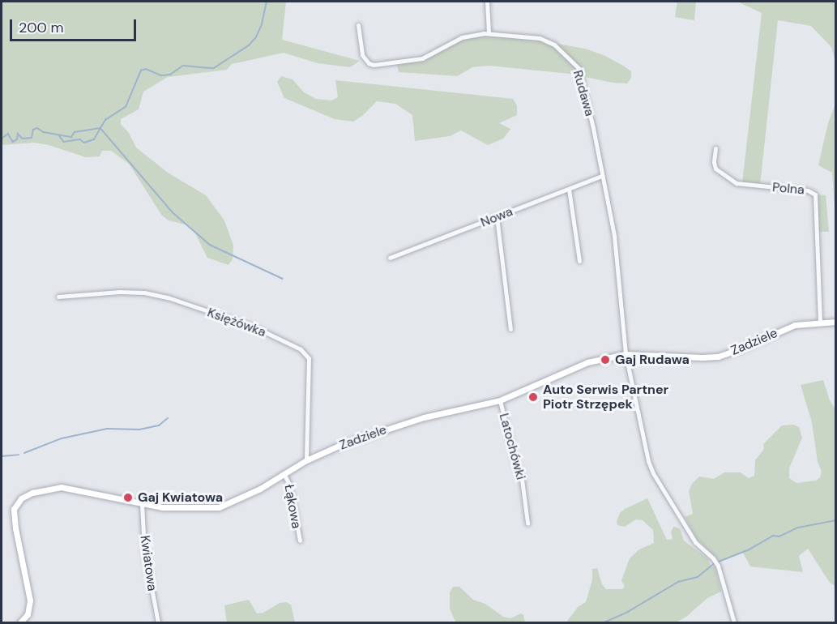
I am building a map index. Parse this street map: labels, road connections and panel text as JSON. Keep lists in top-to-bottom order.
{
  "streets": {
    "street": [
      "Rudawa",
      "Polna",
      "Nowa",
      "Księżówka",
      "Zadziele",
      "Latochówki",
      "Łąkowa",
      "Kwiatowa"
    ]
  },
  "crossings": [
    ["Rudawa", "Nowa"],
    ["Rudawa", "Zadziele"],
    ["Polna", "Zadziele"],
    ["Księżówka", "Zadziele"],
    ["Zadziele", "Latochówki"],
    ["Zadziele", "Łąkowa"],
    ["Zadziele", "Kwiatowa"]
  ],
  "places": ["Gaj Rudawa", "Auto Serwis Partner Piotr Strzępek", "Gaj Kwiatowa"],
  "scale_bar": "200 m"
}
